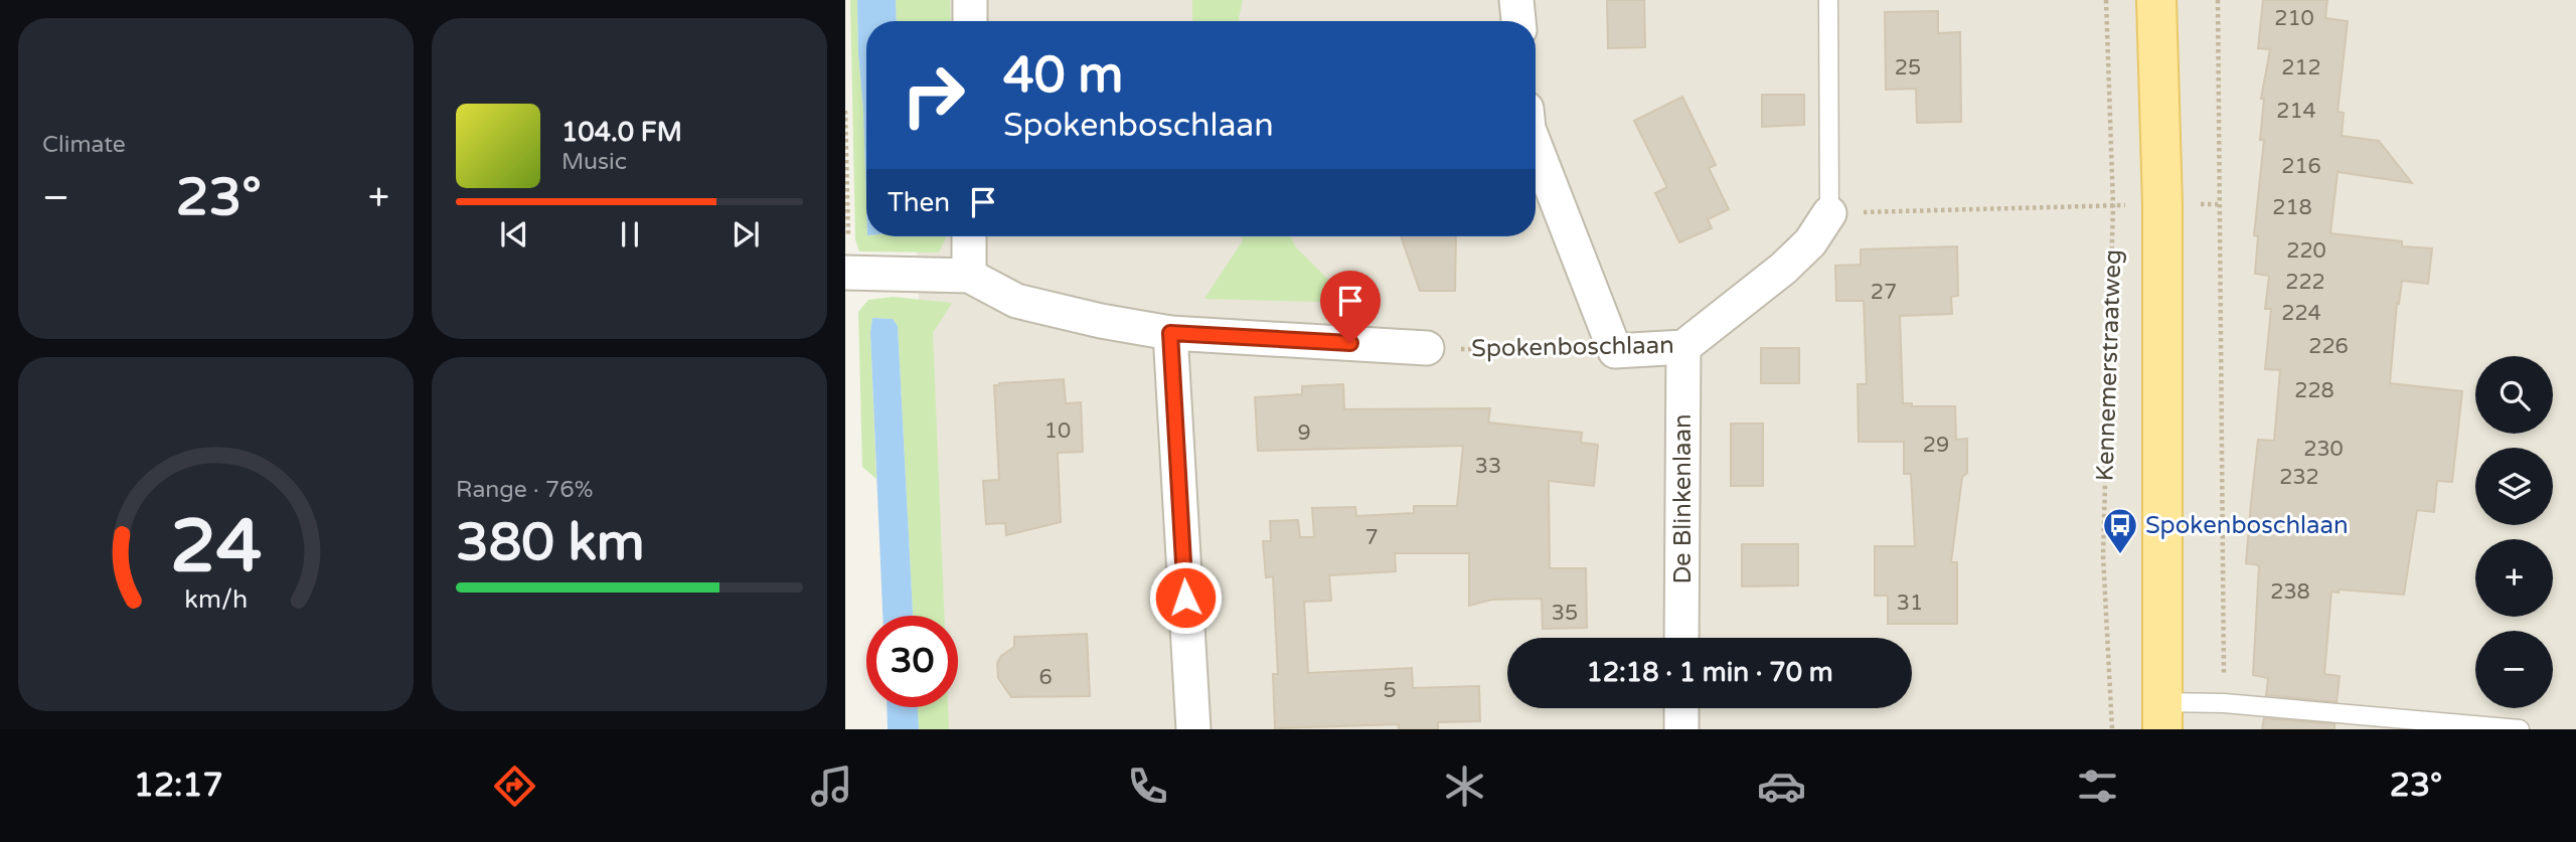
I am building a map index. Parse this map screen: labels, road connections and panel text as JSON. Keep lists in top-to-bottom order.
{
  "streets": {
    "main road": ["Kennemerstraatweg"],
    "street": ["Spokenboschlaan", "De Blinkenlaan"]
  },
  "crossings": [
    ["Spokenboschlaan", "De Blinkenlaan"]
  ],
  "places": {
    "bus stop": ["Spokenboschlaan"]
  },
  "house_numbers": [
    "210",
    "25",
    "212",
    "214",
    "216",
    "218",
    "220",
    "222",
    "27",
    "224",
    "226",
    "228",
    "10",
    "9",
    "29",
    "230",
    "33",
    "232",
    "7",
    "238",
    "31",
    "35",
    "6",
    "5"
  ],
  "page": {
    "tile": [
      "Climate",
      ["Range · 76%", "380 km"]
    ],
    "turn": ["40 m", "Spokenboschlaan"],
    "song": ["104.0 FM", "Music"],
    "heat": ["−", "23°", "+"],
    "then": "Then",
    "map_buttons": ["+", "−"],
    "limit": "30",
    "trip": "12:18 · 1 min · 70 m",
    "tabs": ["12:17", "23°"],
    "gauge": ["24", "km/h"]
  }
}
